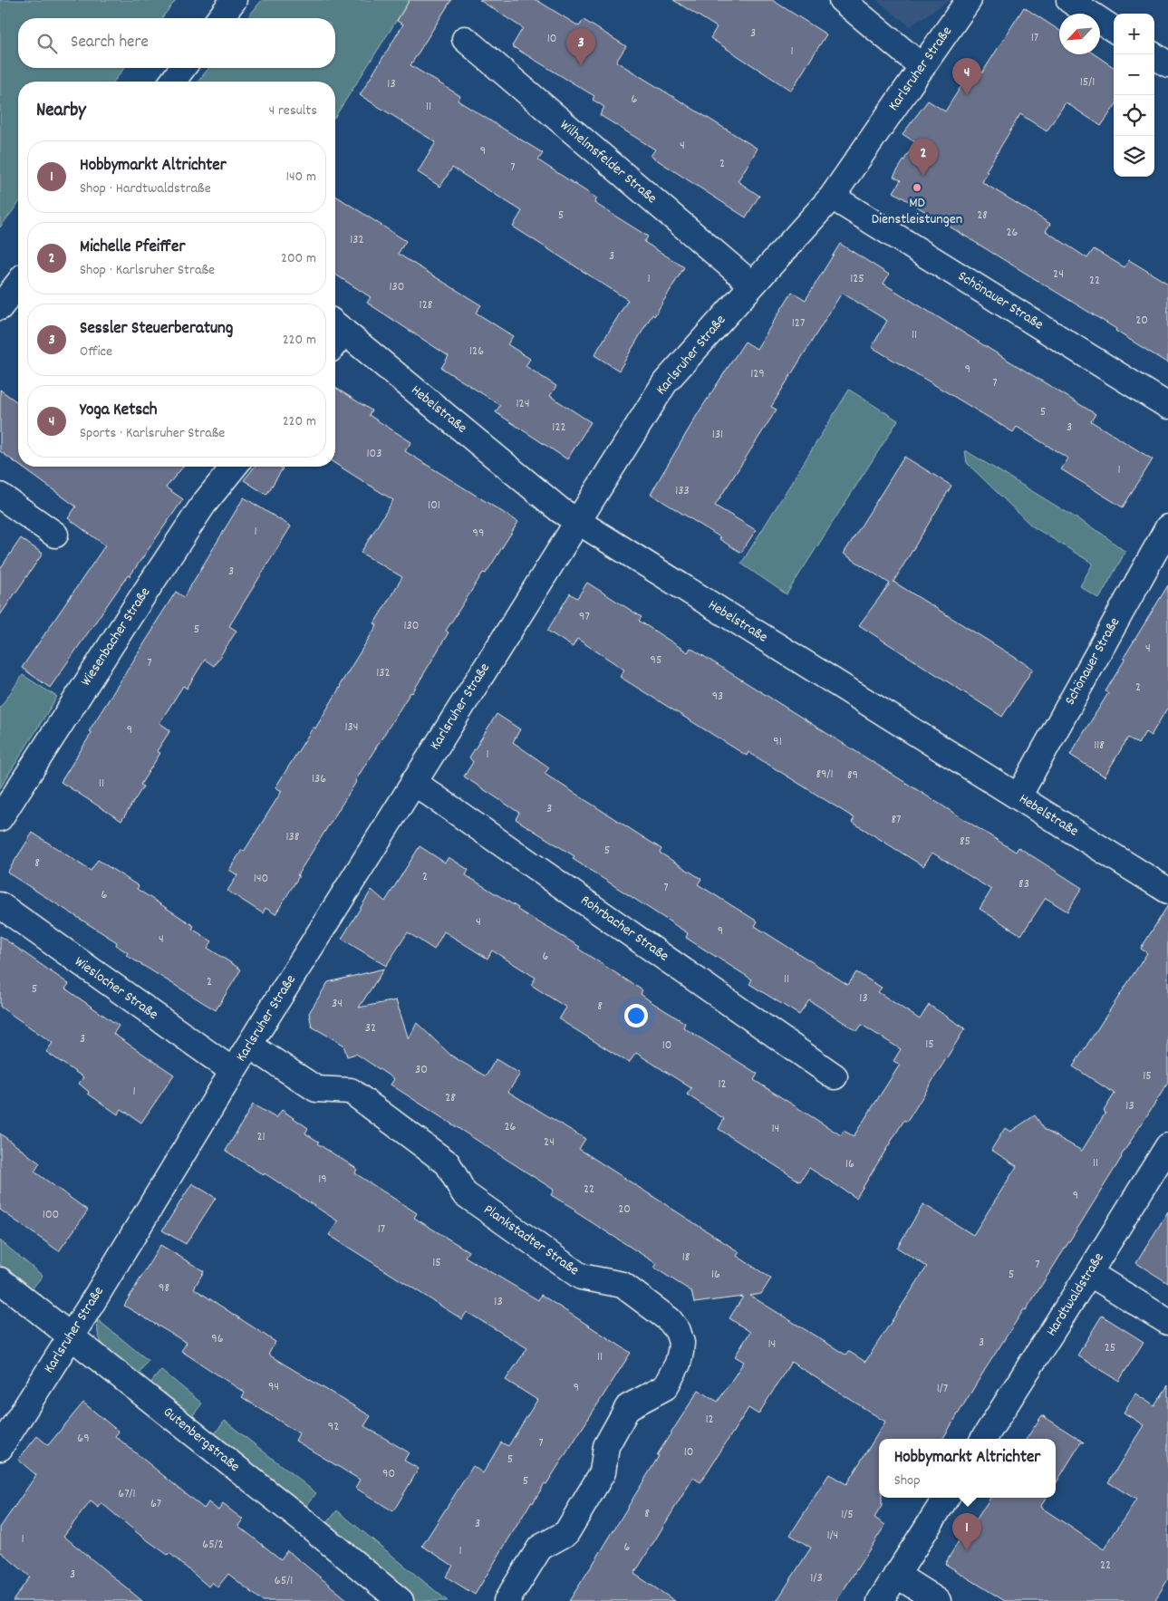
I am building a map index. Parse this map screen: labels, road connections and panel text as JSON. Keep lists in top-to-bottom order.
{
  "streets": {
    "street": [
      "Karlsruher Straße",
      "Wilhelmsfelder Straße",
      "Schönauer Straße",
      "Hebelstraße",
      "Wiesenbacher Straße",
      "Rohrbacher Straße",
      "Wieslocher Straße",
      "Plankstadter Straße",
      "Hardtwaldstraße",
      "Gutenbergstraße"
    ]
  },
  "crossings": [
    ["Karlsruher Straße", "Wilhelmsfelder Straße"],
    ["Karlsruher Straße", "Schönauer Straße"],
    ["Karlsruher Straße", "Hebelstraße"],
    ["Karlsruher Straße", "Rohrbacher Straße"],
    ["Karlsruher Straße", "Wieslocher Straße"],
    ["Karlsruher Straße", "Plankstadter Straße"],
    ["Karlsruher Straße", "Gutenbergstraße"],
    ["Schönauer Straße", "Hebelstraße"]
  ],
  "places": ["MD Dienstleistungen"],
  "house_numbers": [
    "3",
    "17",
    "10",
    "1",
    "15/1",
    "13",
    "6",
    "11",
    "4",
    "9",
    "2",
    "7",
    "5",
    "28",
    "26",
    "132",
    "3",
    "24",
    "1",
    "125",
    "22",
    "130",
    "128",
    "20",
    "127",
    "11",
    "126",
    "9",
    "129",
    "7",
    "124",
    "5",
    "122",
    "3",
    "131",
    "103",
    "1",
    "133",
    "101",
    "1",
    "99",
    "3",
    "97",
    "130",
    "5",
    "4",
    "95",
    "7",
    "132",
    "2",
    "93",
    "134",
    "9",
    "91",
    "118",
    "1",
    "89/1",
    "89",
    "136",
    "11",
    "3",
    "87",
    "138",
    "85",
    "5",
    "8",
    "2",
    "140",
    "83",
    "7",
    "6",
    "4",
    "9",
    "4",
    "6",
    "11",
    "2",
    "5",
    "13",
    "34",
    "8",
    "32",
    "3",
    "15",
    "10",
    "30",
    "15",
    "12",
    "1",
    "28",
    "13",
    "26",
    "14",
    "21",
    "24",
    "11",
    "16",
    "19",
    "22",
    "9",
    "20",
    "100",
    "17",
    "18",
    "15",
    "7",
    "16",
    "5",
    "98",
    "13",
    "96",
    "3",
    "14",
    "25",
    "11",
    "94",
    "9",
    "1/7",
    "12",
    "92",
    "69",
    "7",
    "10",
    "5",
    "90",
    "5",
    "67/1",
    "67",
    "8",
    "1/5",
    "3",
    "1/4",
    "1",
    "65/2",
    "6",
    "1",
    "22",
    "3",
    "1/3",
    "65/1"
  ],
  "north": "bottom left",
  "page": {
    "map_buttons": ["+", "−"],
    "search": "Search here",
    "pins": [
      "3",
      "4",
      "2",
      "1"
    ],
    "heading": ["Nearby", "4 results"],
    "list": [
      {
        "mark": "1",
        "name": "Hobbymarkt Altrichter",
        "note": "Shop · Hardtwaldstraße",
        "value": "140 m"
      },
      {
        "mark": "2",
        "name": "Michelle Pfeiffer",
        "note": "Shop · Karlsruher Straße",
        "value": "200 m"
      },
      {
        "mark": "3",
        "name": "Sessler Steuerberatung",
        "note": "Office",
        "value": "220 m"
      },
      {
        "mark": "4",
        "name": "Yoga Ketsch",
        "note": "Sports · Karlsruher Straße",
        "value": "220 m"
      }
    ],
    "popup": ["Hobbymarkt Altrichter", "Shop"]
  }
}
